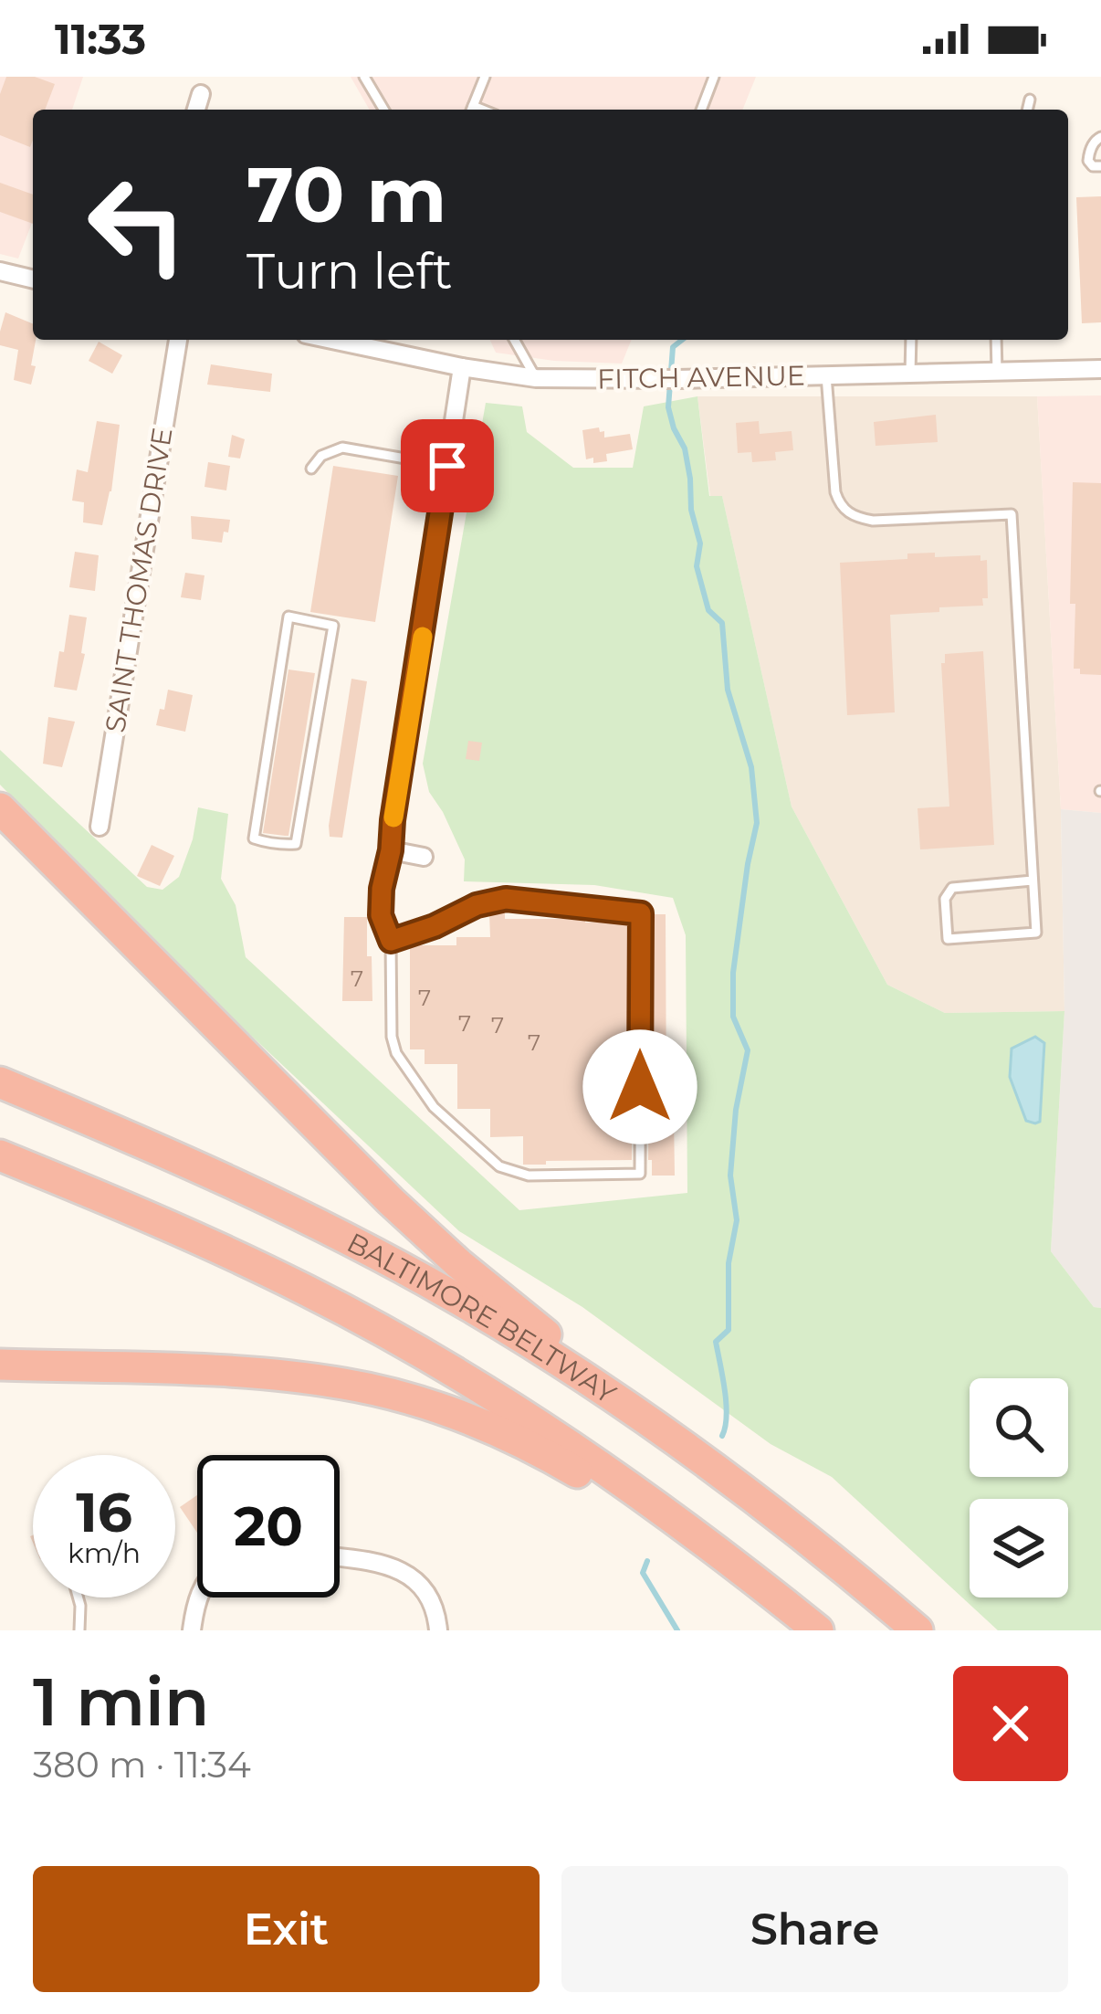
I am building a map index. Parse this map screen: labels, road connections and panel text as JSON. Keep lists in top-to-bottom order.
{
  "streets": {
    "highway": ["BALTIMORE BELTWAY"],
    "street": ["FITCH AVENUE", "SAINT THOMAS DRIVE"]
  },
  "house_numbers": [
    "7",
    "7",
    "7",
    "7",
    "7"
  ],
  "page": {
    "status": "11:33",
    "turn": ["70 m", "Turn left"],
    "speed": "16 km/h",
    "limit": "20",
    "heading": ["1 min", "380 m · 11:34"],
    "buttons": ["Exit", "Share"]
  }
}
